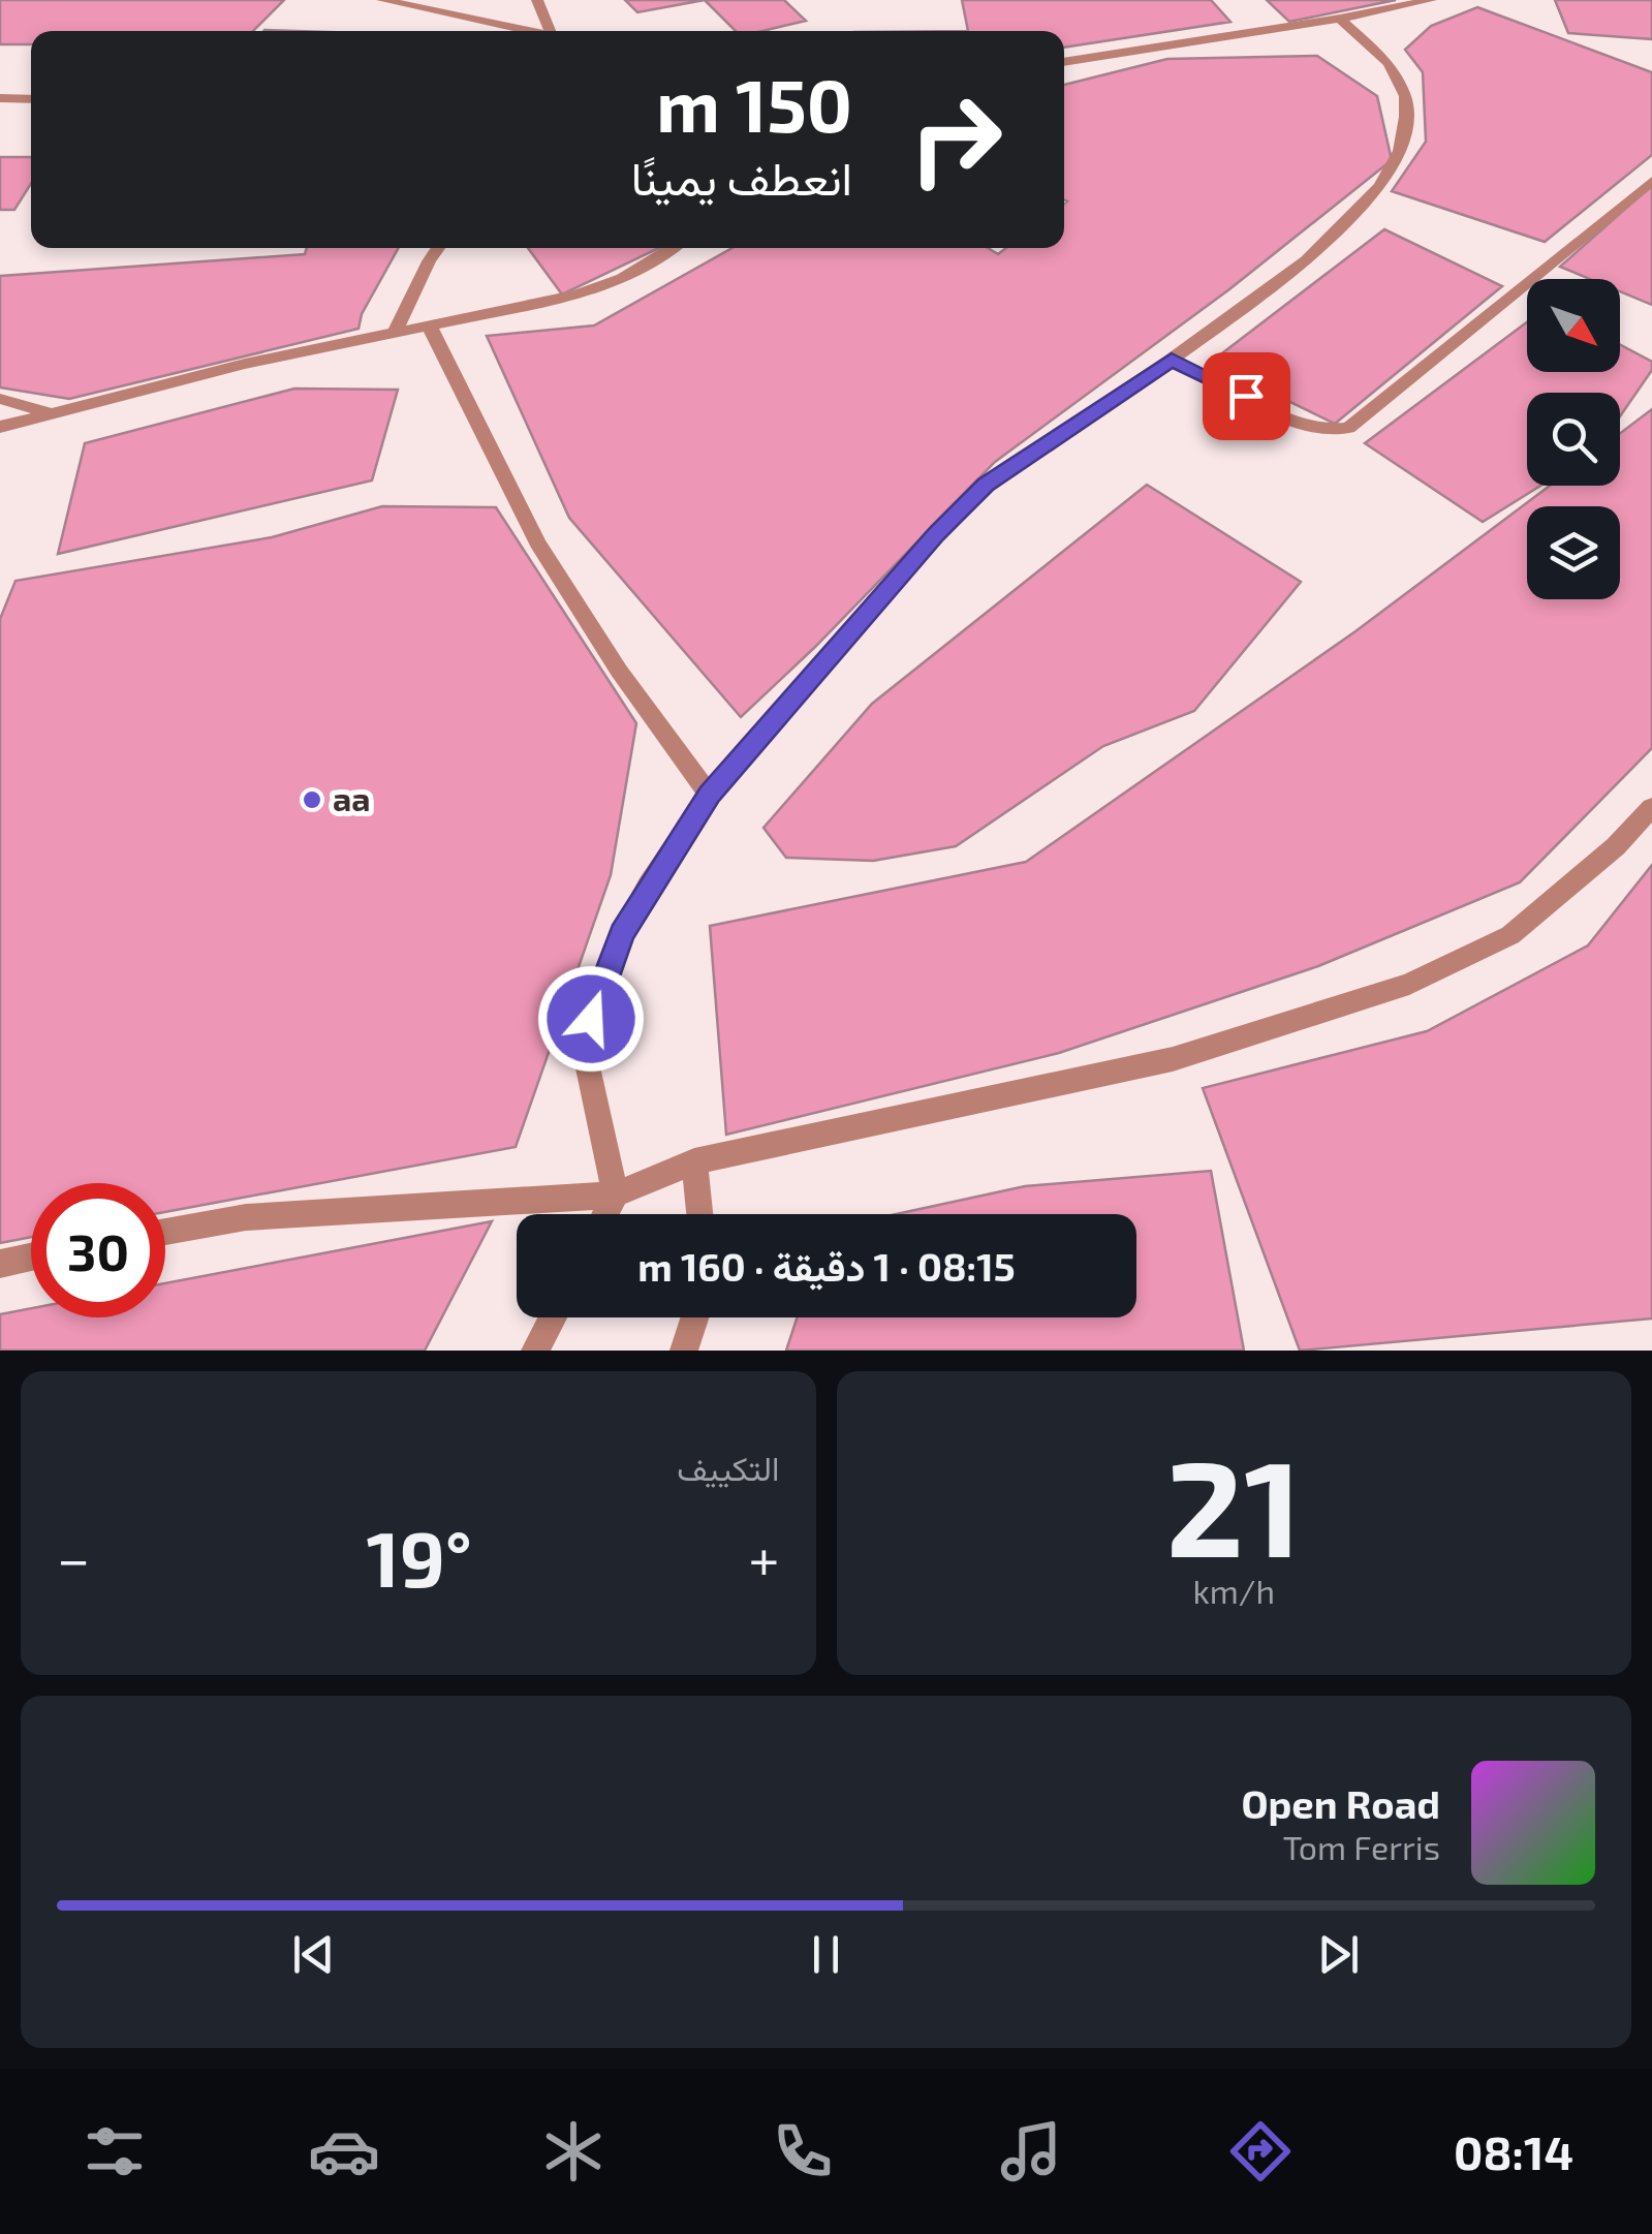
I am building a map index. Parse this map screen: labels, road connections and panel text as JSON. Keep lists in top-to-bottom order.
{
  "places": ["aa"],
  "north": "bottom right",
  "page": {
    "turn": ["150 m", "انعطف يمينًا"],
    "limit": "30",
    "trip": "08:15 · 1 دقيقة · 160 m",
    "tile": [
      ["21", "km/h"],
      "التكييف"
    ],
    "heat": ["−", "19°", "+"],
    "song": ["Open Road", "Tom Ferris"],
    "tabs": "08:14"
  }
}
